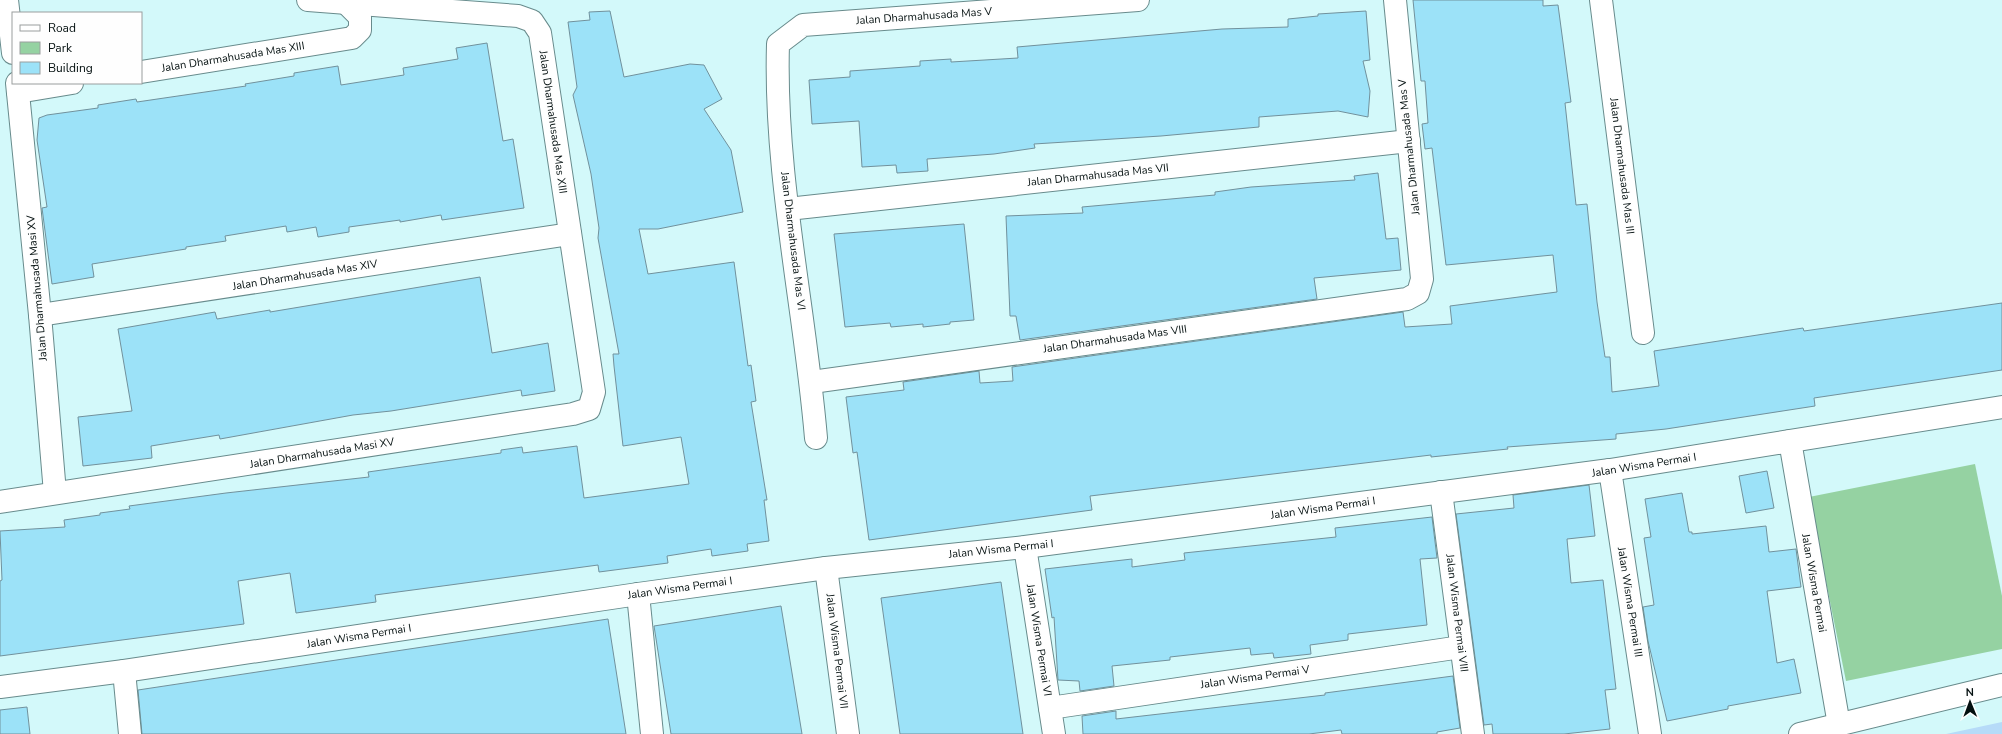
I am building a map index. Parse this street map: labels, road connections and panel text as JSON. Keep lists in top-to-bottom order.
{
  "streets": {
    "street": [
      "Jalan Dharmahusada Mas V",
      "Jalan Dharmahusada Mas XIII",
      "Jalan Dharmahusada Mas III",
      "Jalan Dharmahusada Mas VII",
      "Jalan Dharmahusada Mas VI",
      "Jalan Dharmahusada Mas XIV",
      "Jalan Dharmahusada Masi XV",
      "Jalan Dharmahusada Mas VIII",
      "Jalan Wisma Permai I",
      "Jalan Wisma Permai",
      "Jalan Wisma Permai III",
      "Jalan Wisma Permai VIII",
      "Jalan Wisma Permai VI",
      "Jalan Wisma Permai VII",
      "Jalan Wisma Permai V"
    ]
  },
  "crossings": [
    ["Jalan Dharmahusada Mas V", "Jalan Dharmahusada Mas VII"],
    ["Jalan Dharmahusada Mas V", "Jalan Dharmahusada Mas VI"],
    ["Jalan Dharmahusada Mas V", "Jalan Dharmahusada Mas VIII"],
    ["Jalan Dharmahusada Mas XIII", "Jalan Dharmahusada Mas XIV"],
    ["Jalan Dharmahusada Mas XIII", "Jalan Dharmahusada Masi XV"],
    ["Jalan Dharmahusada Mas VII", "Jalan Dharmahusada Mas VI"],
    ["Jalan Dharmahusada Mas VI", "Jalan Dharmahusada Mas VIII"],
    ["Jalan Dharmahusada Mas XIV", "Jalan Dharmahusada Masi XV"],
    ["Jalan Wisma Permai I", "Jalan Wisma Permai"],
    ["Jalan Wisma Permai I", "Jalan Wisma Permai III"],
    ["Jalan Wisma Permai I", "Jalan Wisma Permai VIII"],
    ["Jalan Wisma Permai I", "Jalan Wisma Permai VI"],
    ["Jalan Wisma Permai I", "Jalan Wisma Permai VII"],
    ["Jalan Wisma Permai VIII", "Jalan Wisma Permai V"],
    ["Jalan Wisma Permai VI", "Jalan Wisma Permai V"]
  ],
  "legend": ["Road", "Park", "Building"],
  "north": "top"
}
